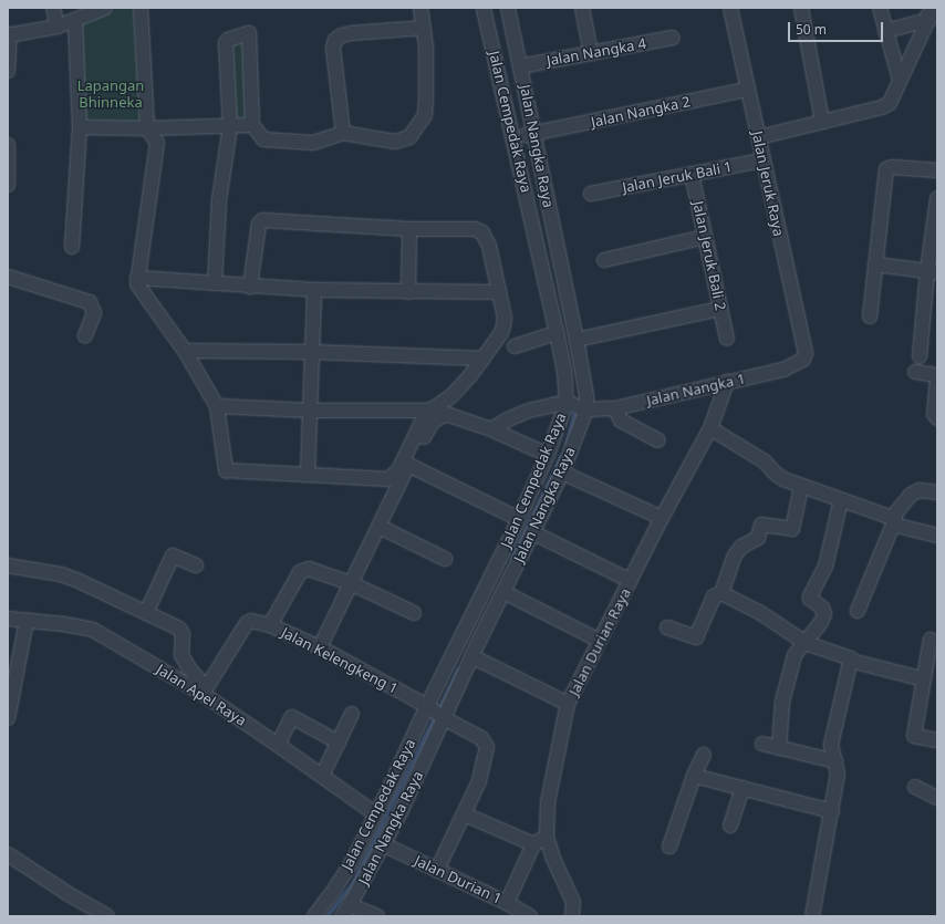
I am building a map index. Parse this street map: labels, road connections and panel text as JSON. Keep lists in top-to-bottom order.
{
  "streets": {
    "street": [
      "Jalan Nangka 4",
      "Jalan Nangka 2",
      "Jalan Cempedak Raya",
      "Jalan Nangka Raya",
      "Jalan Jeruk Bali 1",
      "Jalan Jeruk Raya",
      "Jalan Jeruk Bali 2",
      "Jalan Nangka 1",
      "Jalan Durian Raya",
      "Jalan Kelengkeng 1",
      "Jalan Apel Raya",
      "Jalan Durian 1"
    ]
  },
  "crossings": [
    ["Jalan Nangka 4", "Jalan Nangka Raya"],
    ["Jalan Nangka 2", "Jalan Cempedak Raya"],
    ["Jalan Nangka 2", "Jalan Nangka Raya"],
    ["Jalan Nangka 2", "Jalan Jeruk Raya"],
    ["Jalan Cempedak Raya", "Jalan Kelengkeng 1"],
    ["Jalan Cempedak Raya", "Jalan Apel Raya"],
    ["Jalan Nangka Raya", "Jalan Nangka 1"],
    ["Jalan Nangka Raya", "Jalan Kelengkeng 1"],
    ["Jalan Nangka Raya", "Jalan Durian 1"],
    ["Jalan Jeruk Bali 1", "Jalan Jeruk Raya"],
    ["Jalan Jeruk Bali 1", "Jalan Jeruk Bali 2"],
    ["Jalan Jeruk Raya", "Jalan Nangka 1"],
    ["Jalan Nangka 1", "Jalan Durian Raya"],
    ["Jalan Kelengkeng 1", "Jalan Apel Raya"],
    ["Jalan Kelengkeng 1", "Jalan Durian 1"]
  ],
  "parks": ["Lapangan Bhinneka"],
  "scale_bar": "50 m"
}
